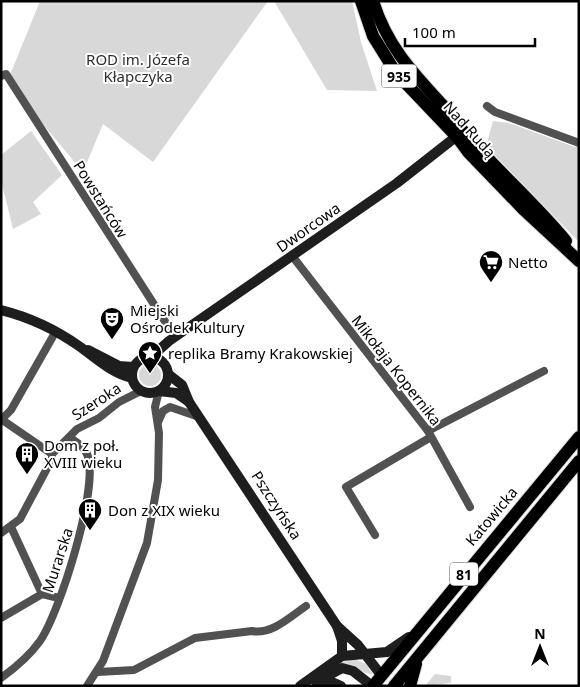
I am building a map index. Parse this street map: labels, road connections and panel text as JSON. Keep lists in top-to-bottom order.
{
  "streets": {
    "main road": [
      "935",
      "Nad Rudą",
      "Pszczyńska",
      "Katowicka",
      "81"
    ],
    "street": [
      "Powstańców",
      "Dworcowa",
      "Mikołaja Kopernika",
      "Szeroka",
      "Murarska"
    ]
  },
  "crossings": [
    ["Nad Rudą", "Dworcowa"],
    ["Powstańców", "Dworcowa"],
    ["Dworcowa", "Mikołaja Kopernika"],
    ["Dworcowa", "Szeroka"],
    ["Dworcowa", "Pszczyńska"],
    ["Szeroka", "Pszczyńska"],
    ["Szeroka", "Murarska"],
    ["Pszczyńska", "Katowicka"],
    ["Pszczyńska", "81"]
  ],
  "parks": ["ROD im. Józefa Kłapczyka"],
  "places": {
    "supermarket": ["Netto"],
    "theatre": ["Miejski Ośrodek Kultury"],
    "place": ["replika Bramy Krakowskiej"],
    "building": ["Dom z poł. XVIII wieku", "Don z XIX wieku"]
  },
  "scale_bar": "100 m",
  "north": "top"
}
